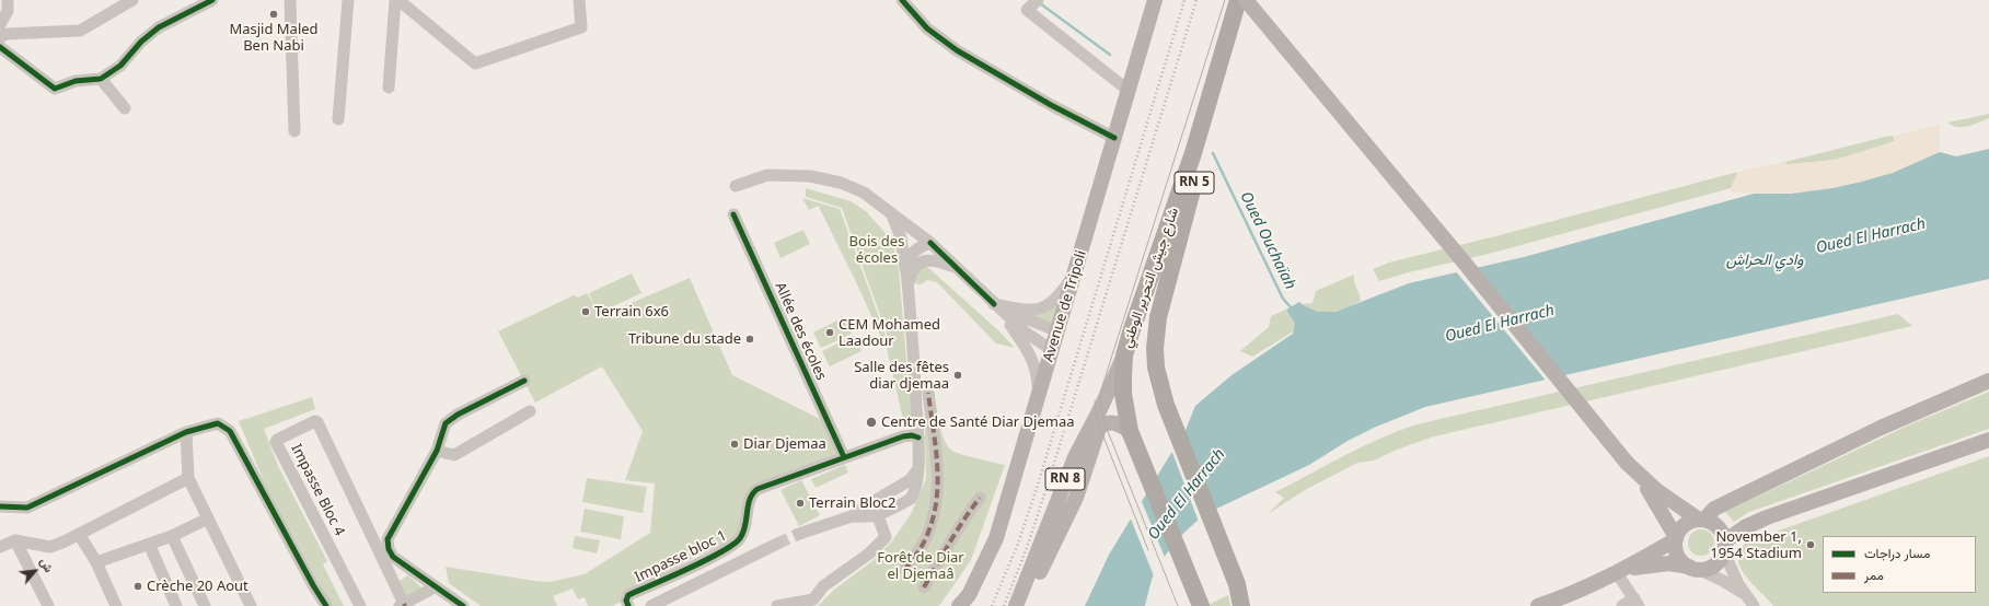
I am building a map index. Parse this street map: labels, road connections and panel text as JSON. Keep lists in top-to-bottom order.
{
  "streets": {
    "highway": ["RN 5", "شارع جيش التحرير الوطني"],
    "main road": ["Avenue de Tripoli", "RN 8"],
    "street": ["Allée des écoles", "Impasse Bloc 4", "Impasse bloc 1"]
  },
  "crossings": [
    ["RN 5", "شارع جيش التحرير الوطني"],
    ["RN 5", "RN 8"],
    ["شارع جيش التحرير الوطني", "RN 8"],
    ["Allée des écoles", "Impasse bloc 1"]
  ],
  "water": ["Oued El Harrach", "Oued Ouchaïah", "وادي الحراش"],
  "parks": ["Bois des écoles", "Forêt de Diar el Djemaâ"],
  "places": [
    "Masjid Maled Ben Nabi",
    "Terrain 6x6",
    "CEM Mohamed Laadour",
    "Tribune du stade",
    "Salle des fêtes diar djemaa",
    "Centre de Santé Diar Djemaa",
    "Diar Djemaa",
    "Terrain Bloc2",
    "November 1, 1954 Stadium",
    "Crèche 20 Aout"
  ],
  "legend": ["مسار دراجات", "ممر"],
  "north": "top right"
}
